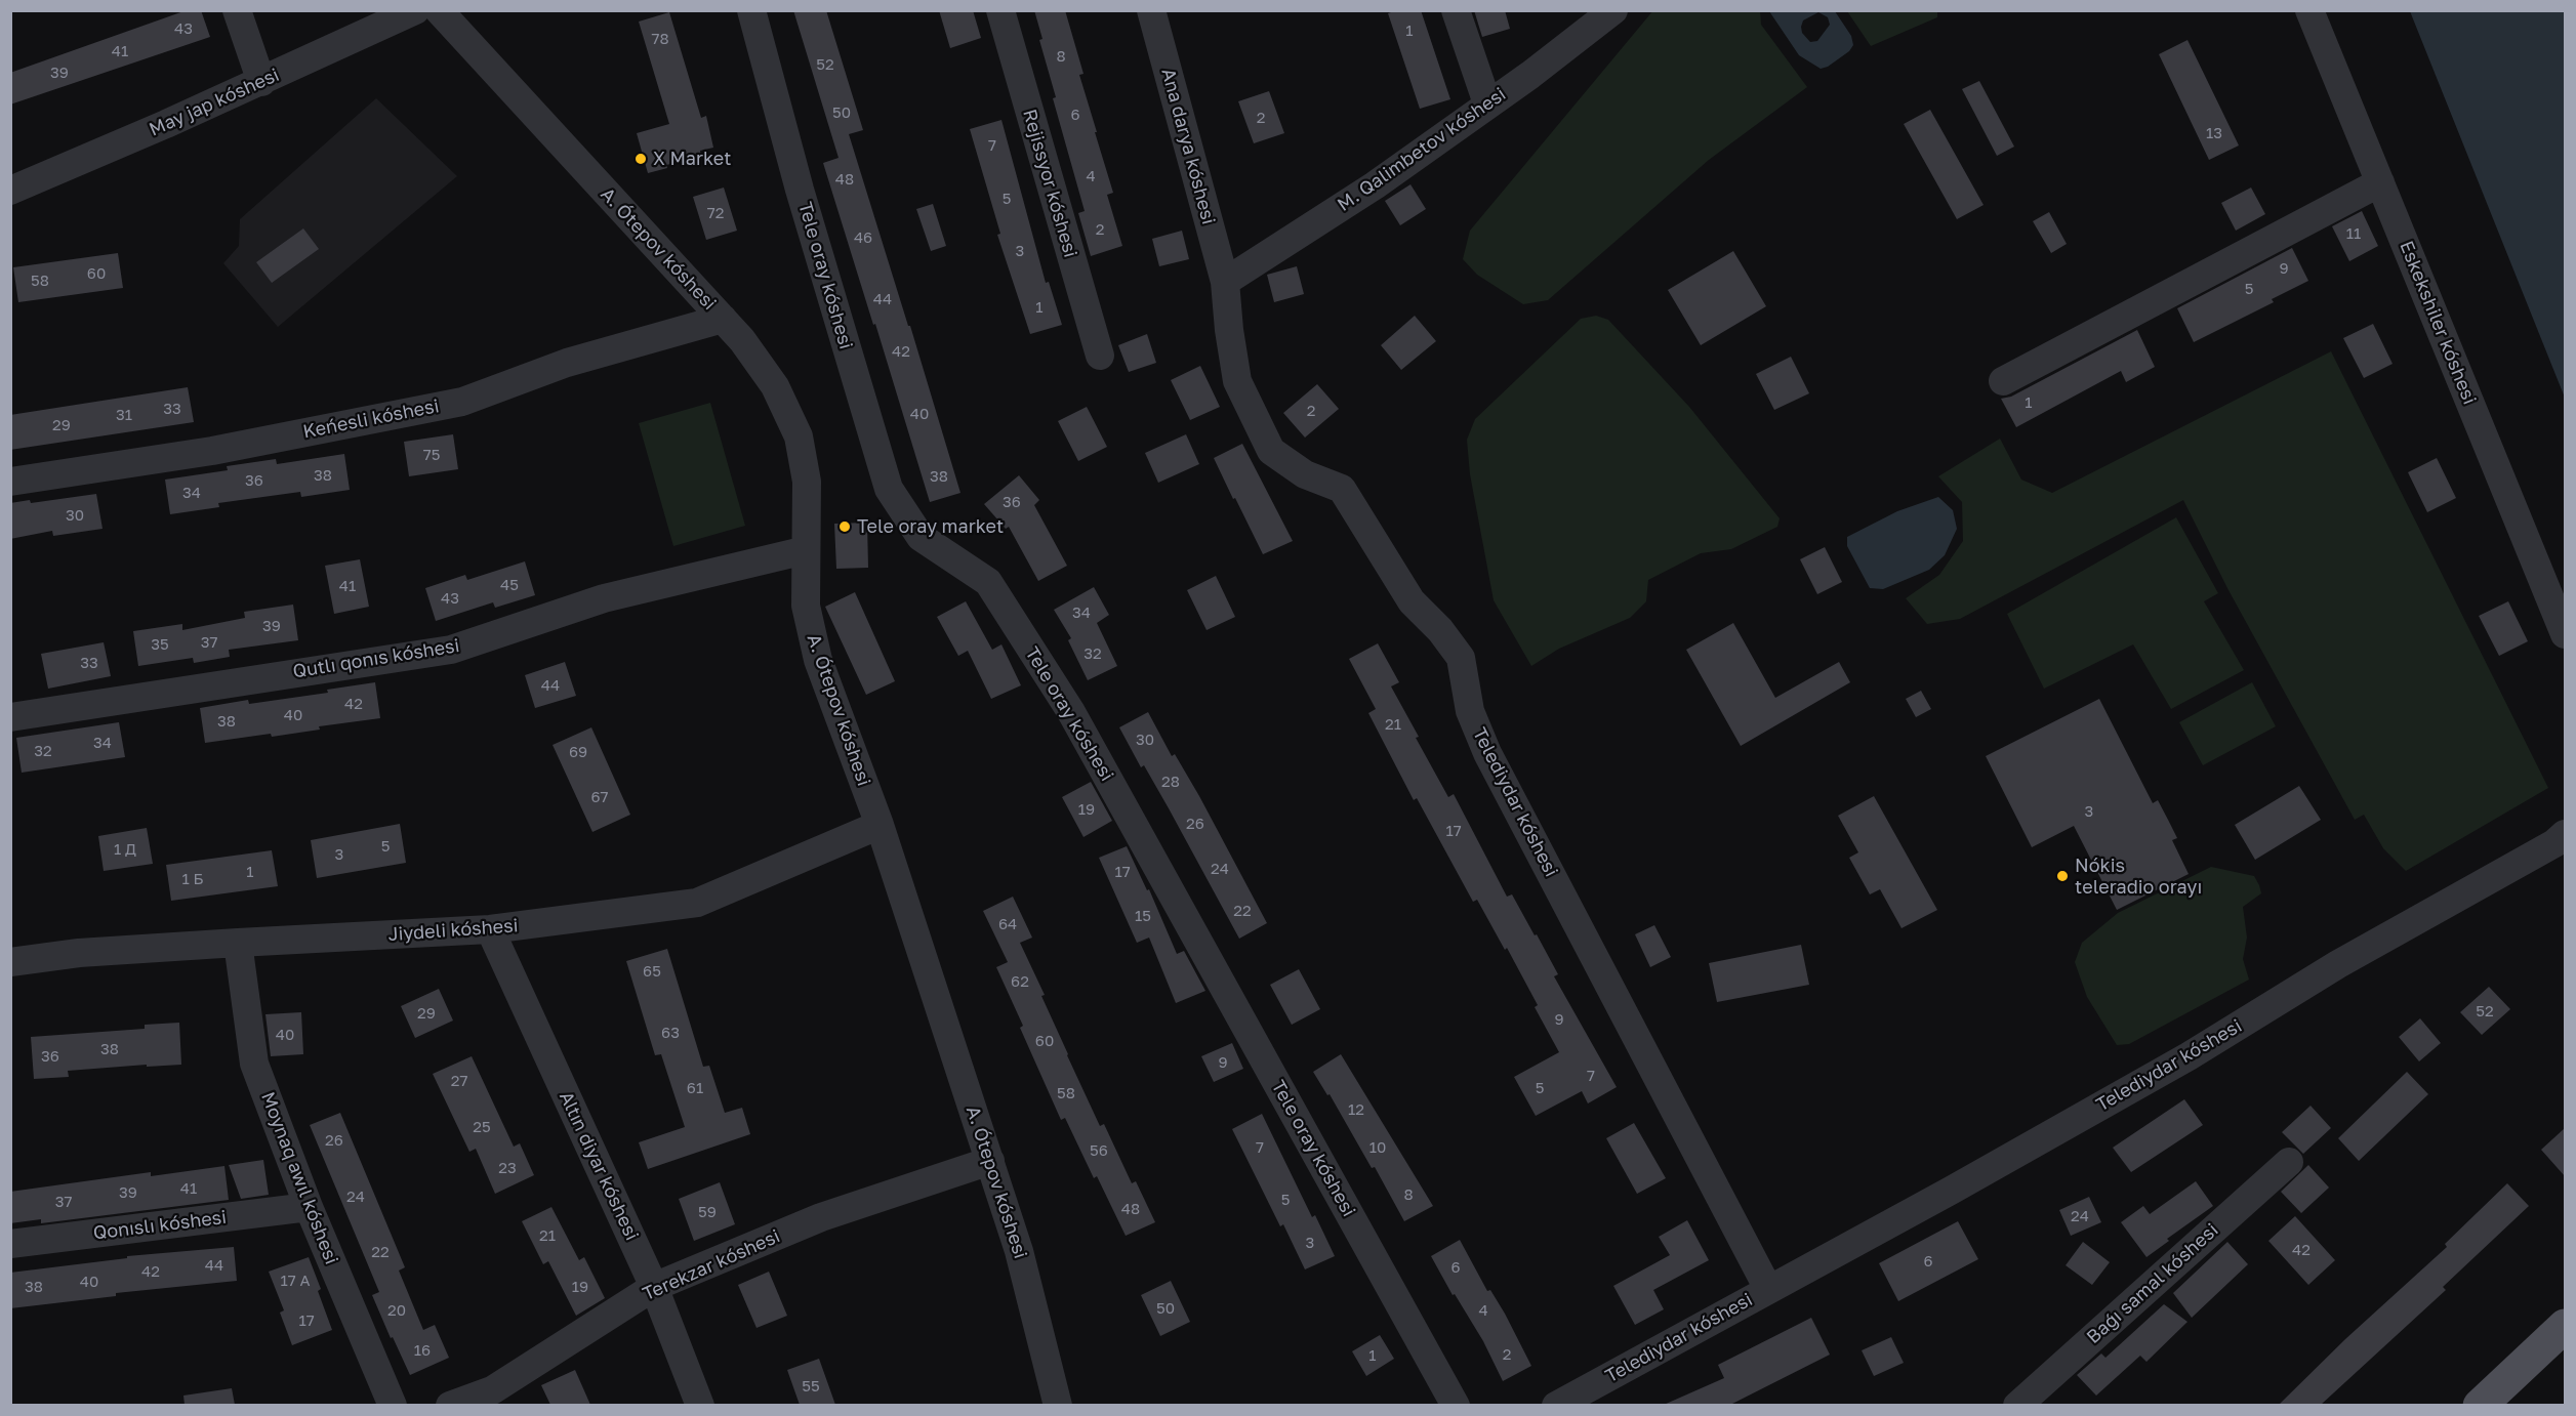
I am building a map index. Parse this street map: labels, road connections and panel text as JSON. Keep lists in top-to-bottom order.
{
  "streets": {
    "street": [
      "May jap kóshesi",
      "Ana darya kóshesi",
      "M. Qalimbetov kóshesi",
      "Rejissyor kóshesi",
      "A. Ótepov kóshesi",
      "Tele oray kóshesi",
      "Eskekshiler kóshesi",
      "Keńesli kóshesi",
      "Qutlı qonıs kóshesi",
      "Telediydar kóshesi",
      "Jiydeli kóshesi",
      "Altın diyar kóshesi",
      "Moynaq awıl kóshesi",
      "Qonıslı kóshesi",
      "Terekzar kóshesi",
      "Baǵı samal kóshesi"
    ]
  },
  "crossings": [
    ["Ana darya kóshesi", "M. Qalimbetov kóshesi"],
    ["Ana darya kóshesi", "Telediydar kóshesi"],
    ["M. Qalimbetov kóshesi", "Telediydar kóshesi"],
    ["A. Ótepov kóshesi", "Keńesli kóshesi"],
    ["A. Ótepov kóshesi", "Qutlı qonıs kóshesi"],
    ["A. Ótepov kóshesi", "Jiydeli kóshesi"],
    ["A. Ótepov kóshesi", "Terekzar kóshesi"],
    ["Jiydeli kóshesi", "Altın diyar kóshesi"],
    ["Jiydeli kóshesi", "Moynaq awıl kóshesi"],
    ["Altın diyar kóshesi", "Terekzar kóshesi"],
    ["Moynaq awıl kóshesi", "Qonıslı kóshesi"]
  ],
  "places": ["X Market", "Tele oray market", "Nókis teleradio orayı"],
  "house_numbers": [
    "43",
    "1",
    "78",
    "41",
    "8",
    "52",
    "39",
    "50",
    "6",
    "2",
    "13",
    "7",
    "4",
    "48",
    "5",
    "72",
    "2",
    "11",
    "46",
    "3",
    "9",
    "60",
    "58",
    "5",
    "44",
    "1",
    "42",
    "1",
    "33",
    "2",
    "40",
    "31",
    "29",
    "75",
    "38",
    "38",
    "36",
    "34",
    "36",
    "30",
    "45",
    "41",
    "43",
    "34",
    "39",
    "37",
    "35",
    "32",
    "33",
    "44",
    "42",
    "40",
    "38",
    "21",
    "30",
    "34",
    "32",
    "69",
    "28",
    "67",
    "19",
    "3",
    "26",
    "17",
    "5",
    "1 Д",
    "3",
    "24",
    "1",
    "17",
    "1 Б",
    "22",
    "15",
    "64",
    "65",
    "62",
    "52",
    "29",
    "9",
    "63",
    "40",
    "60",
    "38",
    "36",
    "9",
    "7",
    "27",
    "61",
    "5",
    "58",
    "12",
    "25",
    "26",
    "7",
    "10",
    "56",
    "23",
    "41",
    "39",
    "8",
    "24",
    "5",
    "37",
    "48",
    "59",
    "24",
    "21",
    "3",
    "42",
    "22",
    "6",
    "44",
    "6",
    "42",
    "17 А",
    "40",
    "38",
    "19",
    "50",
    "20",
    "4",
    "17",
    "16",
    "2",
    "1",
    "55"
  ]
}
